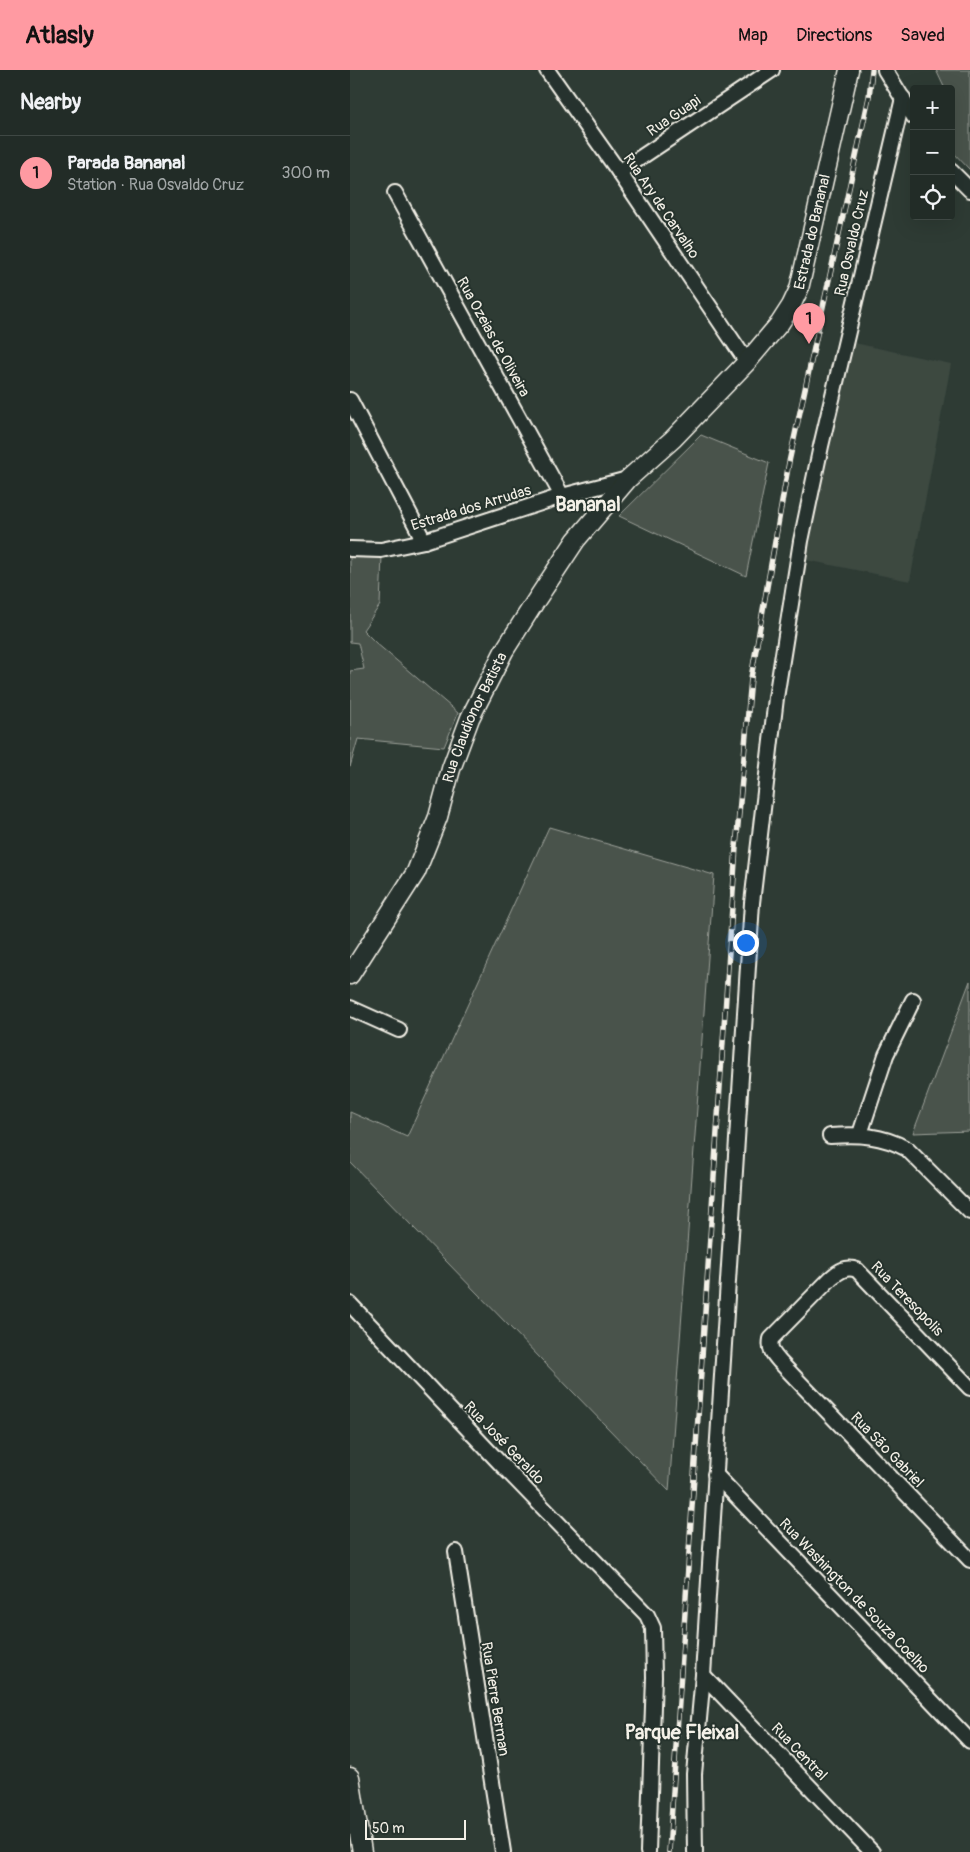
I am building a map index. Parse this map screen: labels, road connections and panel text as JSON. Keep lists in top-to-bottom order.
{
  "streets": {
    "main road": ["Estrada do Bananal", "Rua Claudionor Batista"],
    "street": [
      "Rua Guapi",
      "Rua Ary de Carvalho",
      "Rua Osvaldo Cruz",
      "Rua Ozeias de Oliveira",
      "Estrada dos Arrudas",
      "Rua Teresopolis",
      "Rua José Geraldo",
      "Rua São Gabriel",
      "Rua Washington de Souza Coelho",
      "Rua Pierre Berman",
      "Rua Central"
    ]
  },
  "crossings": [
    ["Rua Guapi", "Rua Ary de Carvalho"],
    ["Rua Ary de Carvalho", "Estrada do Bananal"],
    ["Estrada do Bananal", "Estrada dos Arrudas"],
    ["Estrada do Bananal", "Rua Claudionor Batista"],
    ["Rua Osvaldo Cruz", "Rua Washington de Souza Coelho"],
    ["Rua Osvaldo Cruz", "Rua Central"],
    ["Rua Ozeias de Oliveira", "Estrada dos Arrudas"],
    ["Estrada dos Arrudas", "Rua Claudionor Batista"],
    ["Rua Teresopolis", "Rua São Gabriel"]
  ],
  "districts": ["Bananal", "Parque Fleixal"],
  "scale_bar": "50 m",
  "page": {
    "header": "Atlasly",
    "nav": ["Map", "Directions", "Saved"],
    "heading": "Nearby",
    "map_buttons": ["+", "−"],
    "list": [
      {
        "mark": "1",
        "name": "Parada Bananal",
        "note": "Station · Rua Osvaldo Cruz",
        "value": "300 m"
      }
    ],
    "pins": "1",
    "scale": "50 m"
  }
}
